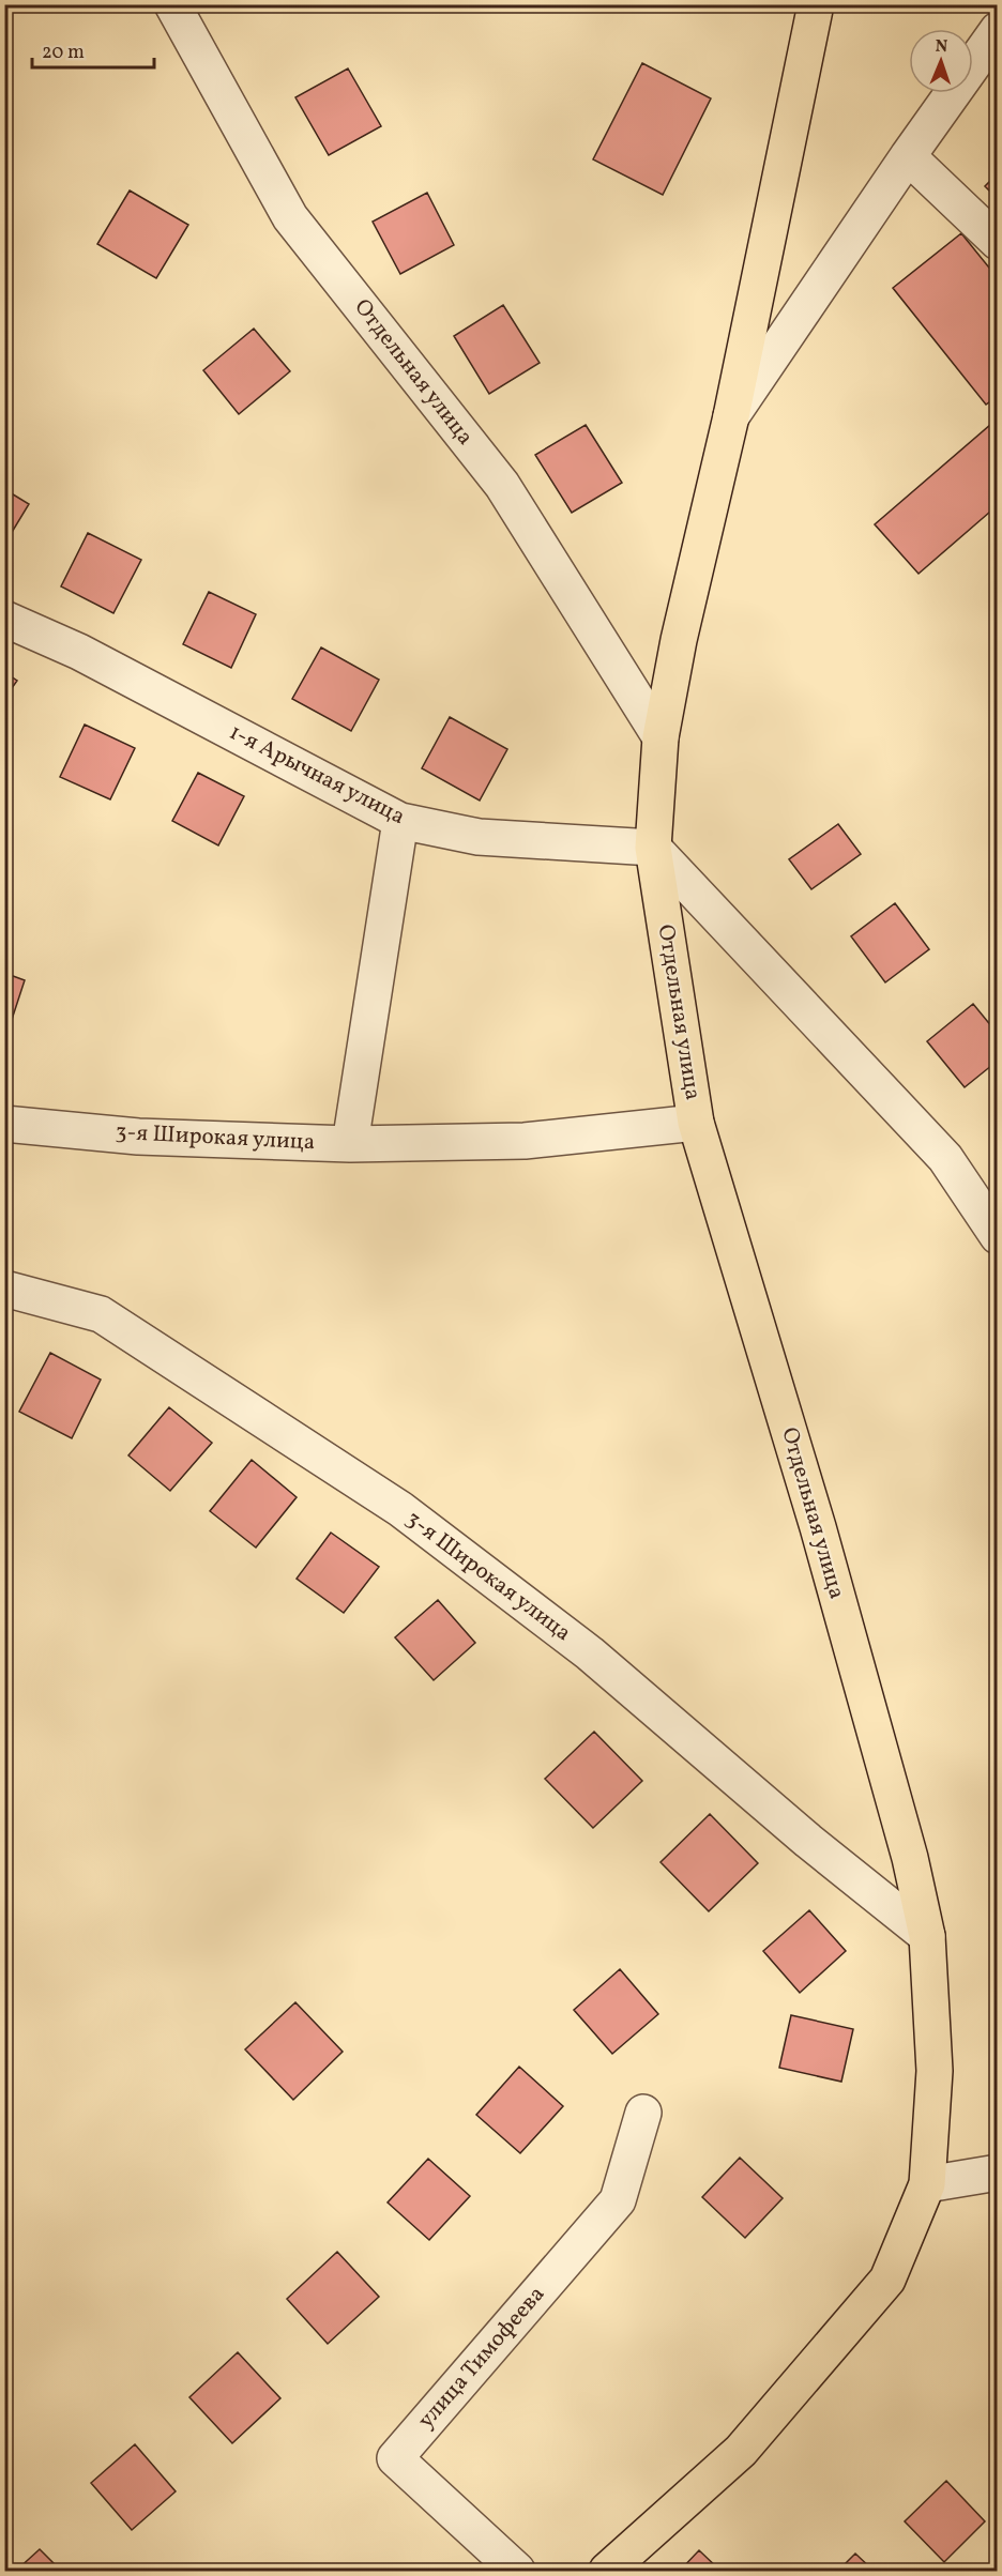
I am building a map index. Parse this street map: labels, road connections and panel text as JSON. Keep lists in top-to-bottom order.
{
  "streets": {
    "main road": ["Отдельная улица"],
    "street": ["1-я Арычная улица", "3-я Широкая улица", "улица Тимофеева"]
  },
  "crossings": [
    ["Отдельная улица", "1-я Арычная улица"],
    ["Отдельная улица", "3-я Широкая улица"]
  ],
  "scale_bar": "20 m",
  "north": "top"
}
